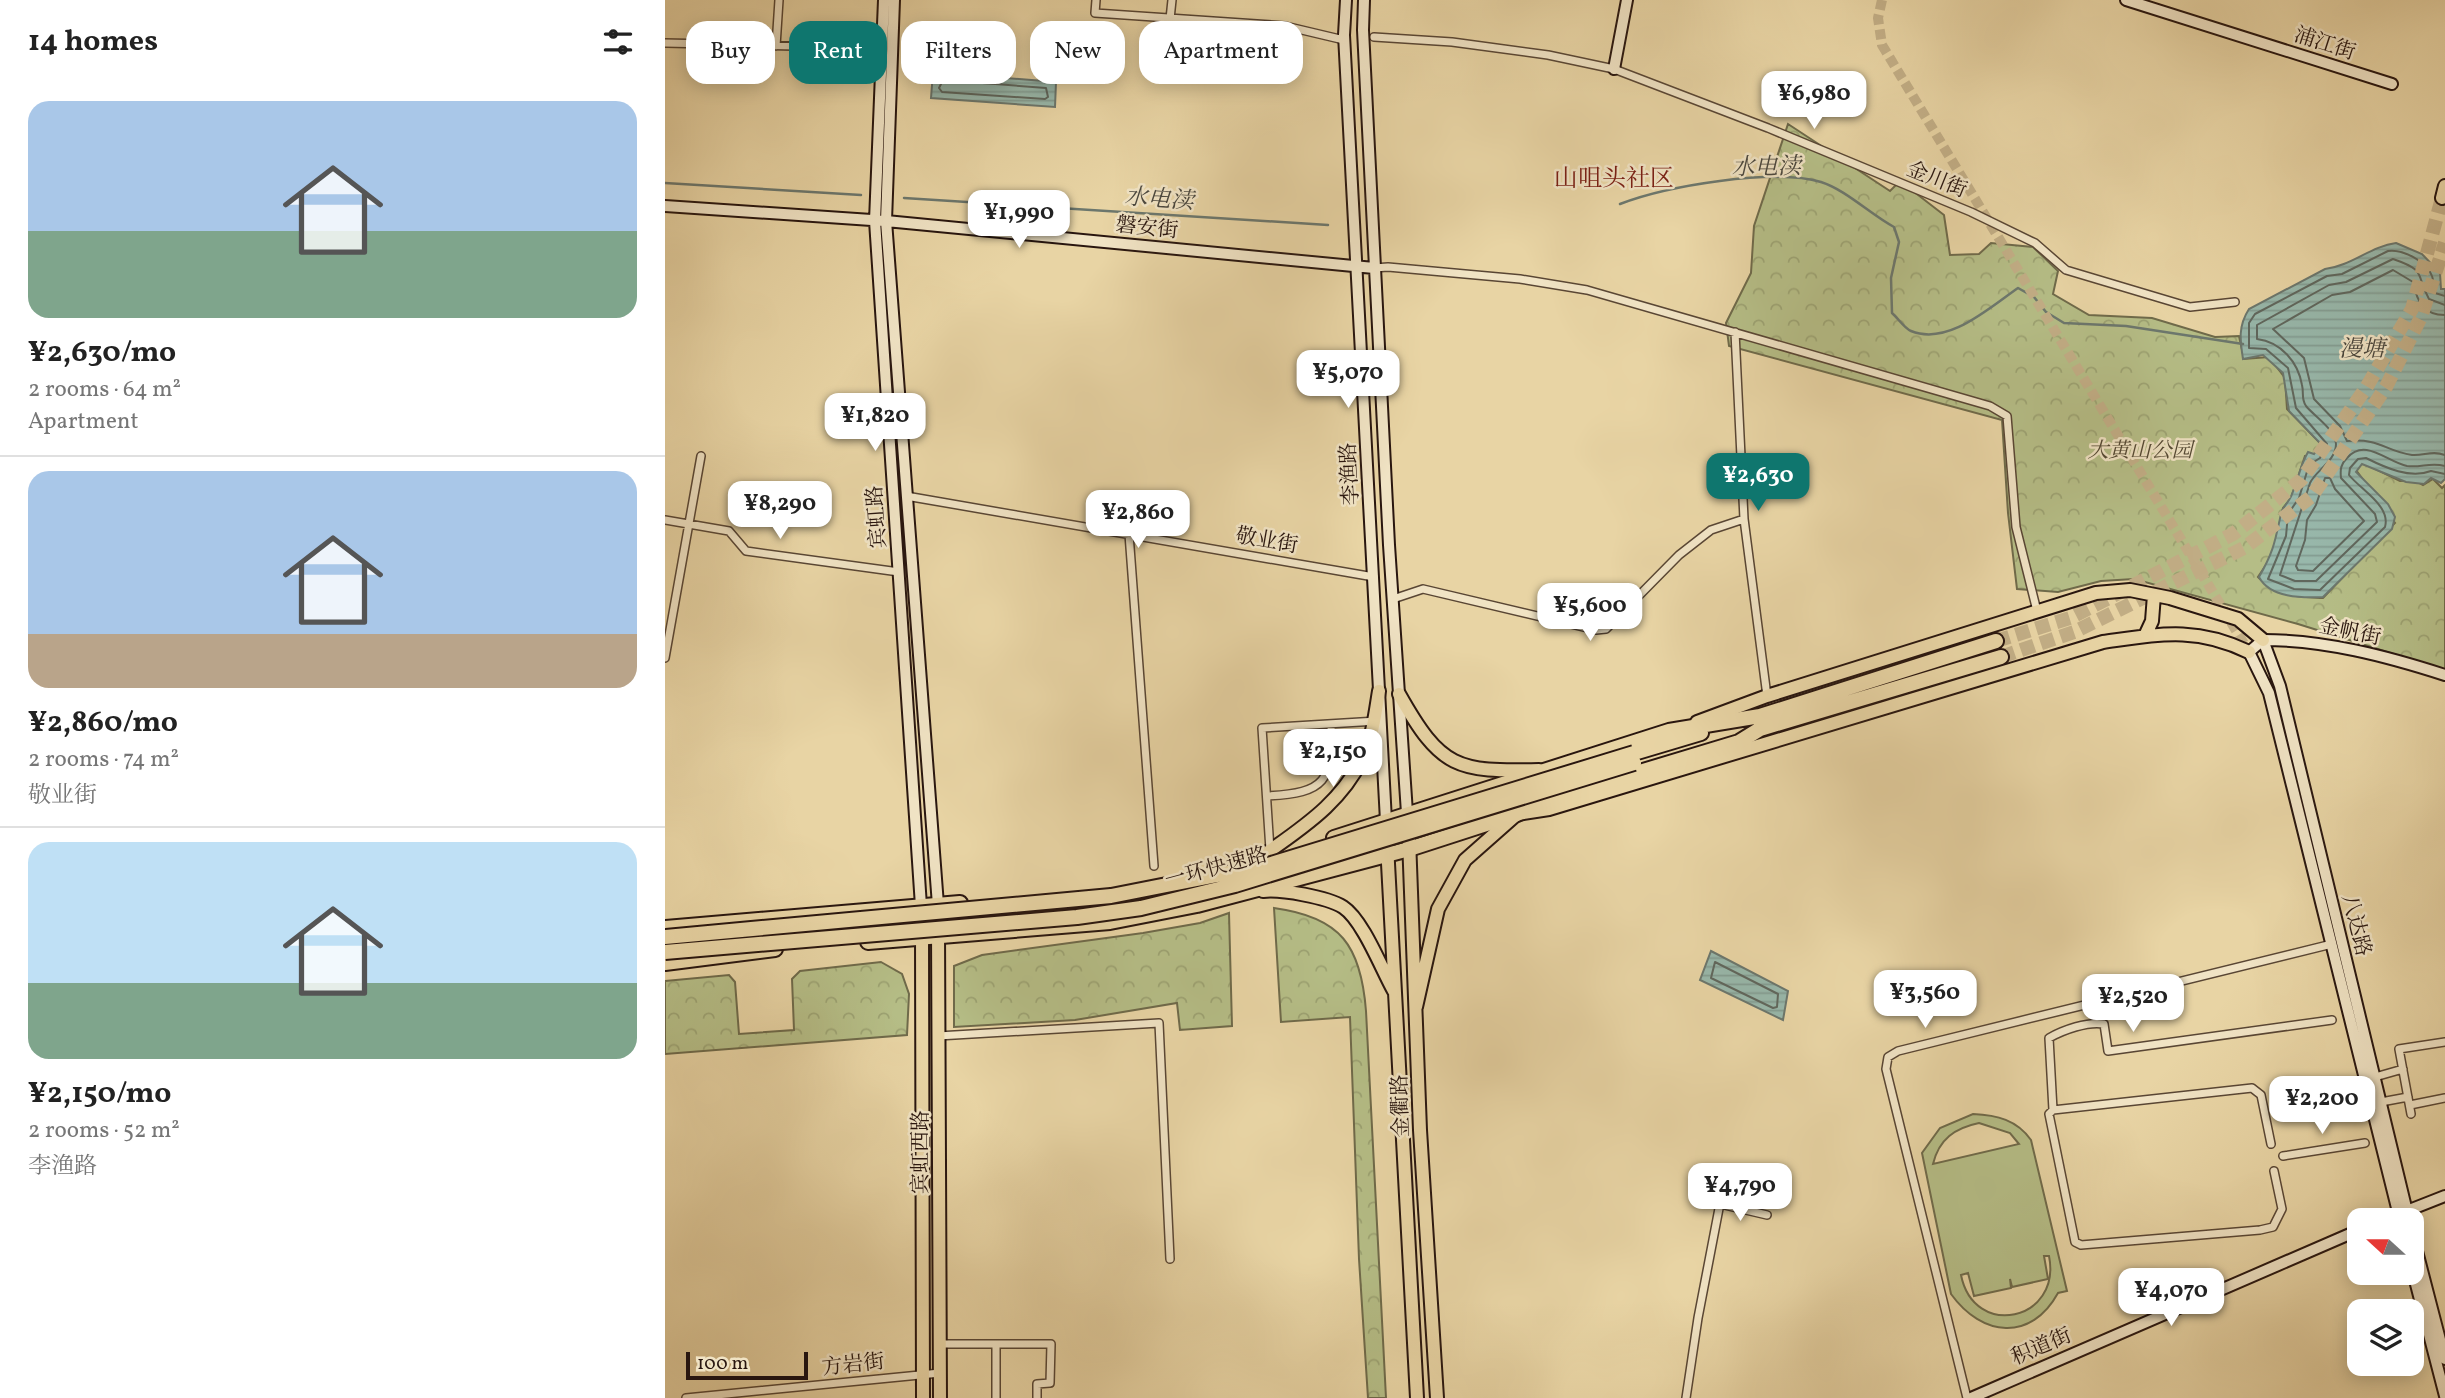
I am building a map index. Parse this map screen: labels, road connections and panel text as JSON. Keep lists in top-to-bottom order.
{
  "streets": {
    "highway": ["一环快速路"],
    "main road": [
      "浦江街",
      "磐安街",
      "李渔路",
      "宾虹路",
      "金帆街",
      "八达路",
      "金衢路",
      "宾虹西路",
      "积道街"
    ],
    "street": ["金川街", "敬业街", "方岩街"]
  },
  "crossings": [
    ["磐安街", "李渔路"],
    ["磐安街", "宾虹路"],
    ["李渔路", "敬业街"],
    ["李渔路", "金衢路"],
    ["宾虹路", "敬业街"],
    ["宾虹路", "宾虹西路"],
    ["金帆街", "八达路"],
    ["宾虹西路", "方岩街"]
  ],
  "districts": ["山咀头社区"],
  "water": ["水电渎", "漫塘"],
  "parks": ["大黄山公园"],
  "scale_bar": "100 m",
  "north": "left",
  "page": {
    "heading": "14 homes",
    "chip": [
      "Buy",
      "Rent",
      "Filters",
      "New",
      "Apartment"
    ],
    "price": [
      "¥6,980",
      "¥1,990",
      "¥5,070",
      "¥1,820",
      "¥2,630",
      "¥8,290",
      "¥2,860",
      "¥5,600",
      "¥2,150",
      "¥3,560",
      "¥2,520",
      "¥2,200",
      "¥4,790",
      "¥4,070"
    ],
    "list": [
      {
        "name": "¥2,630/mo",
        "note": "2 rooms · 64 m² · Apartment"
      },
      {
        "name": "¥2,860/mo",
        "note": "2 rooms · 74 m² · 敬业街"
      },
      {
        "name": "¥2,150/mo",
        "note": "2 rooms · 52 m² · 李渔路"
      }
    ],
    "scale": "100 m"
  }
}
